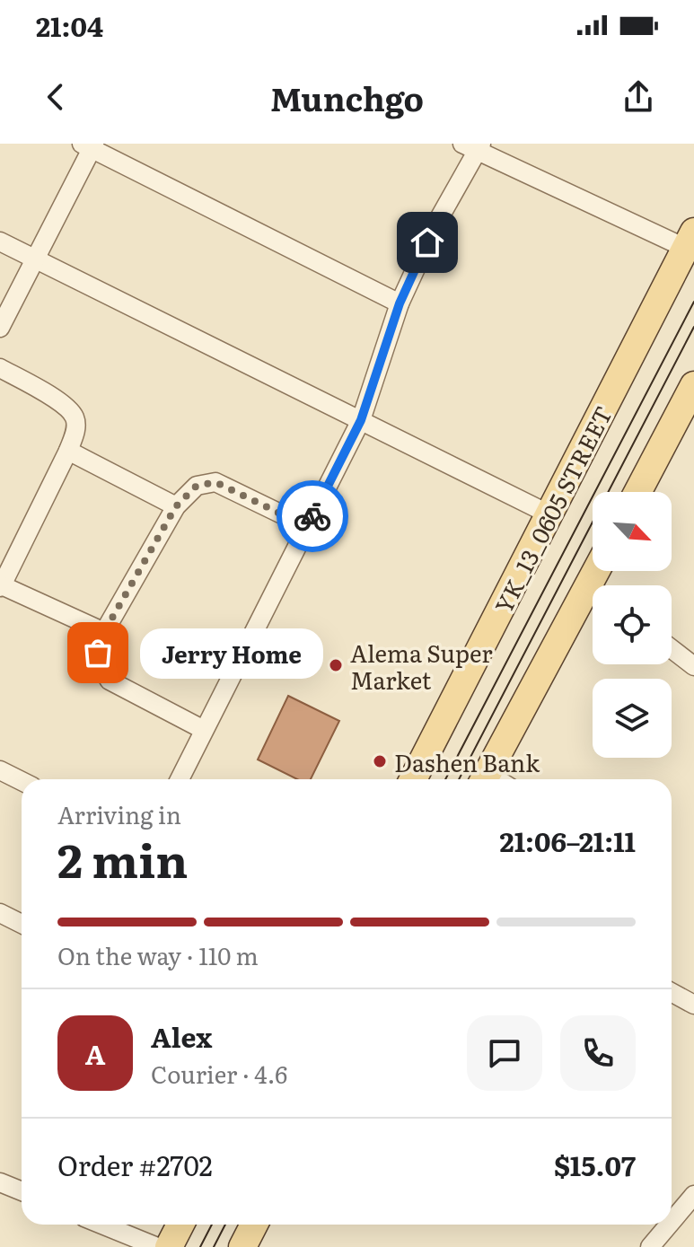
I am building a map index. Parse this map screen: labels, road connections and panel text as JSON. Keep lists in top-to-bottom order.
{
  "streets": {
    "main road": ["YK_13_0605 STREET"]
  },
  "places": ["Jerry Home", "Alema Super Market", "Dashen Bank"],
  "north": "bottom right",
  "page": {
    "status": "21:04",
    "header": "Munchgo",
    "bubble": "Jerry Home",
    "heading": ["2 min", "Arriving in", "21:06–21:11"],
    "panel": [
      "Alex",
      "Courier · 4.6",
      "Order #2702",
      "$15.07"
    ],
    "bar": "On the way · 110 m",
    "round": "A"
  }
}
